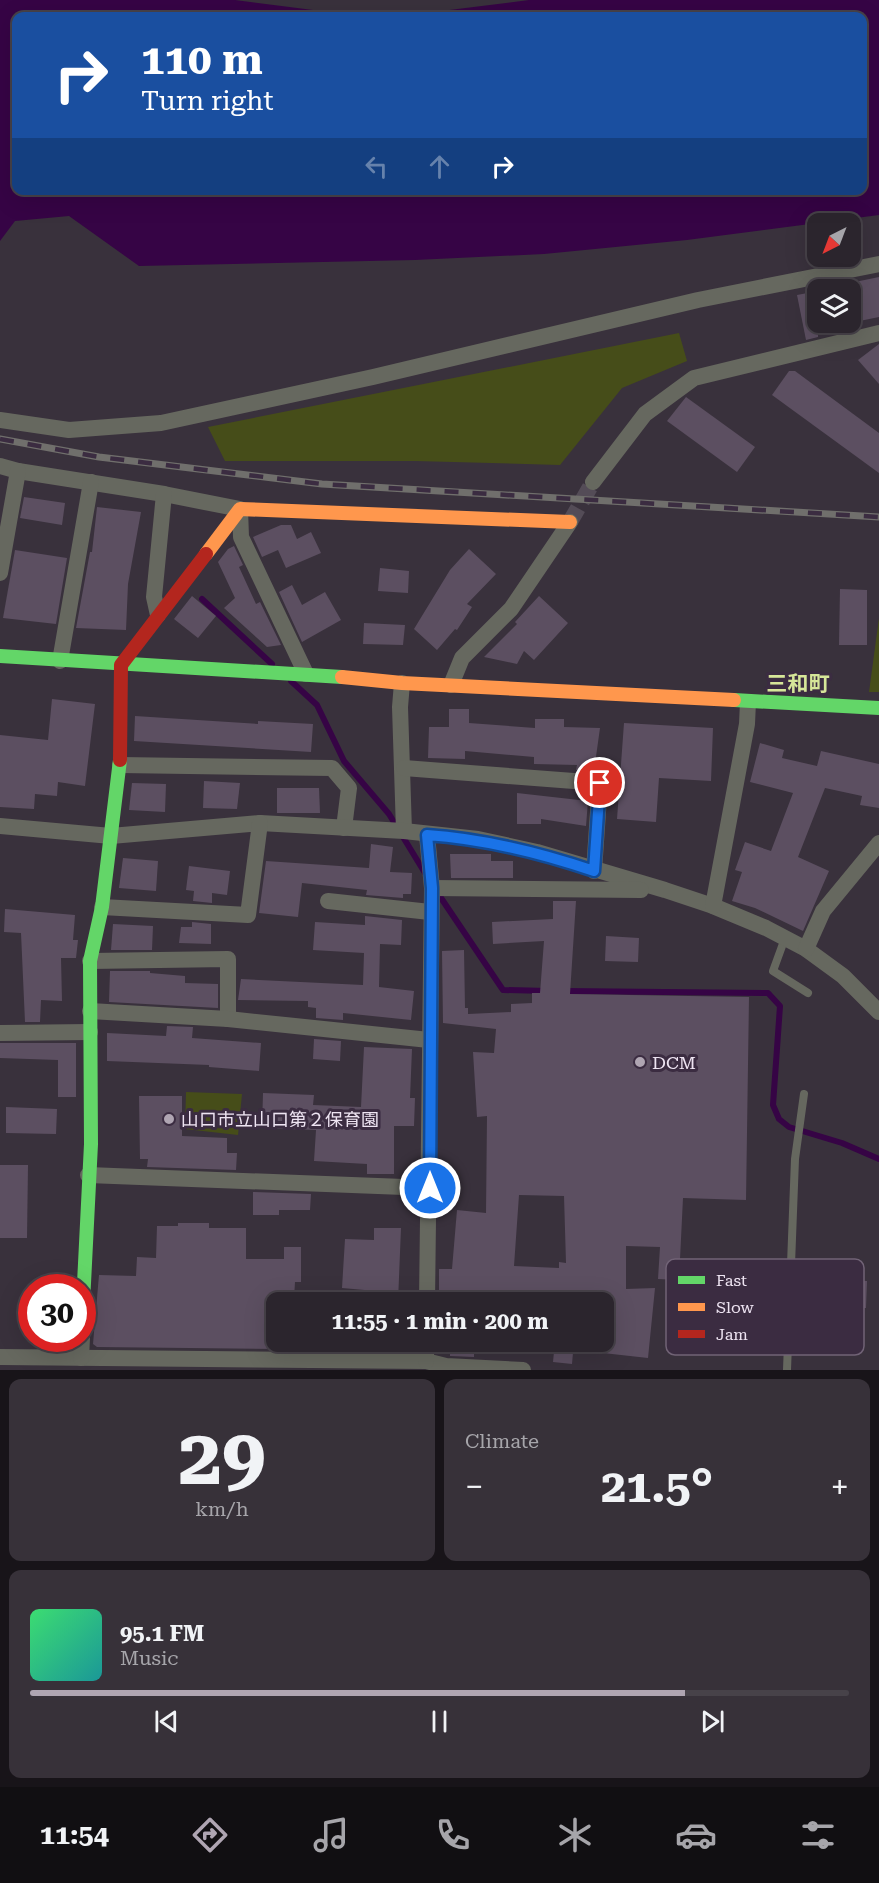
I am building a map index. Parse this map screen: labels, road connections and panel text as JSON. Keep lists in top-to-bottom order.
{
  "districts": ["三和町"],
  "places": ["DCM", "山口市立山口第２保育園"],
  "legend": ["Fast", "Slow", "Jam"],
  "north": "bottom left",
  "page": {
    "turn": ["110 m", "Turn right"],
    "limit": "30",
    "trip": "11:55 · 1 min · 200 m",
    "tile": [
      ["29", "km/h"],
      "Climate"
    ],
    "heat": ["−", "21.5°", "+"],
    "song": ["95.1 FM", "Music"],
    "tabs": "11:54"
  }
}
